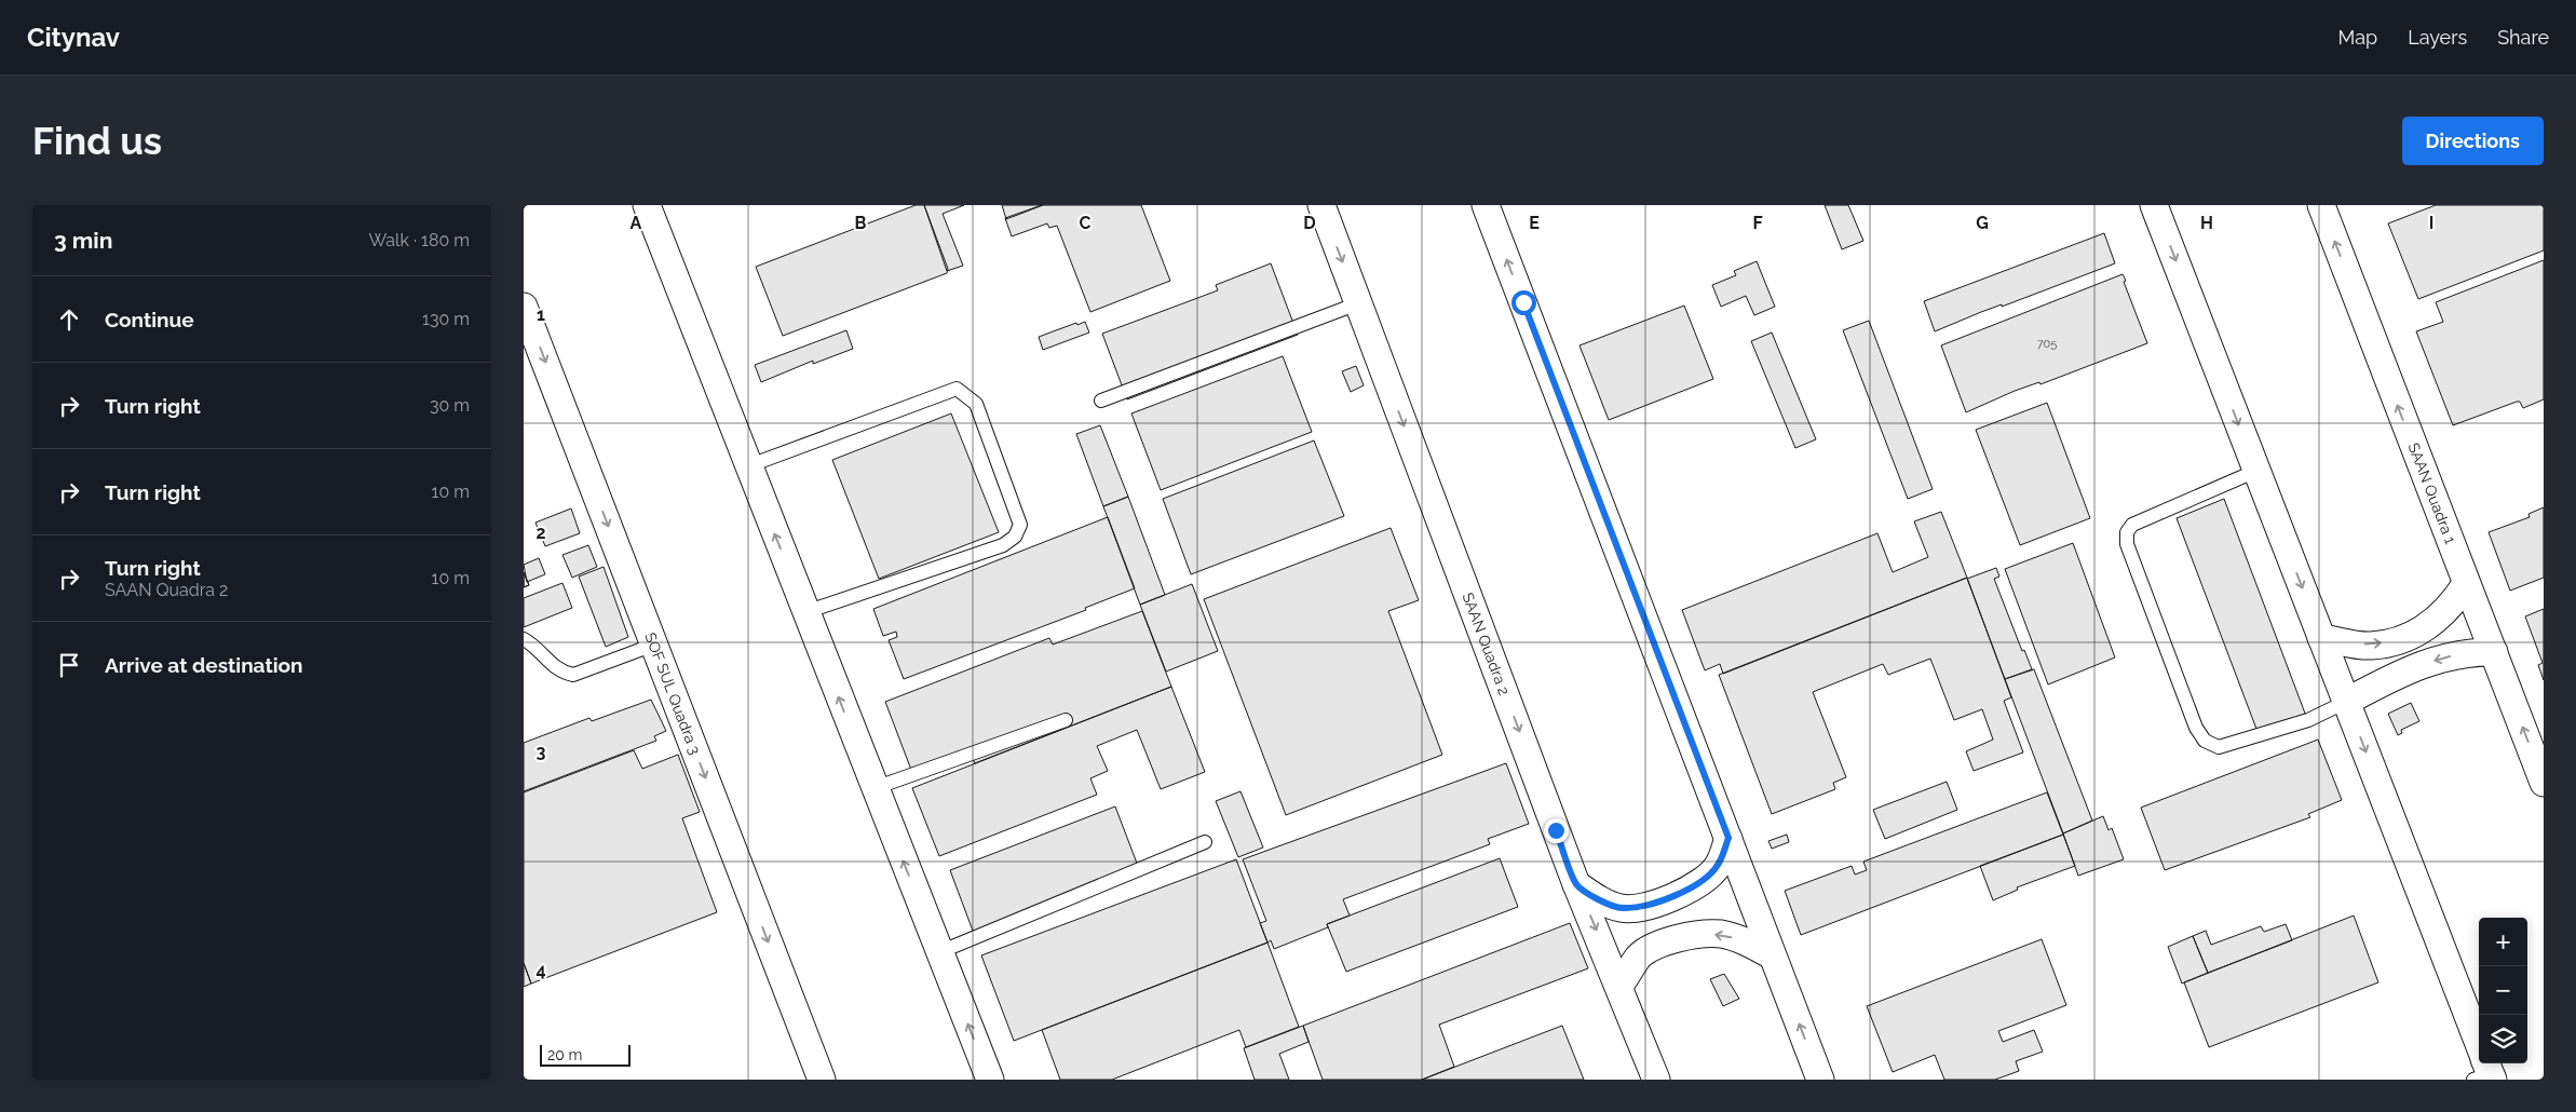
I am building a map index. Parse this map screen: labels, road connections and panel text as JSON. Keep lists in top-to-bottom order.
{
  "streets": {
    "street": ["SAAN Quadra 1", "SAAN Quadra 2", "SOF SUL Quadra 3"]
  },
  "house_numbers": ["705"],
  "scale_bar": "20 m",
  "page": {
    "header": "Citynav",
    "nav": ["Map", "Layers", "Share"],
    "buttons": "Directions",
    "title": "Find us",
    "heading": ["3 min", "Walk · 180 m"],
    "list": [
      ["Continue", "130 m"],
      ["Turn right", "30 m"],
      ["Turn right", "10 m"],
      ["Turn right", "SAAN Quadra 2", "10 m"],
      "Arrive at destination"
    ],
    "map_buttons": ["+", "−"],
    "scale": "20 m"
  },
  "grid": {
    "columns": [
      "A",
      "B",
      "C",
      "D",
      "E",
      "F",
      "G",
      "H",
      "I"
    ],
    "rows": [
      "1",
      "2",
      "3",
      "4"
    ]
  }
}
